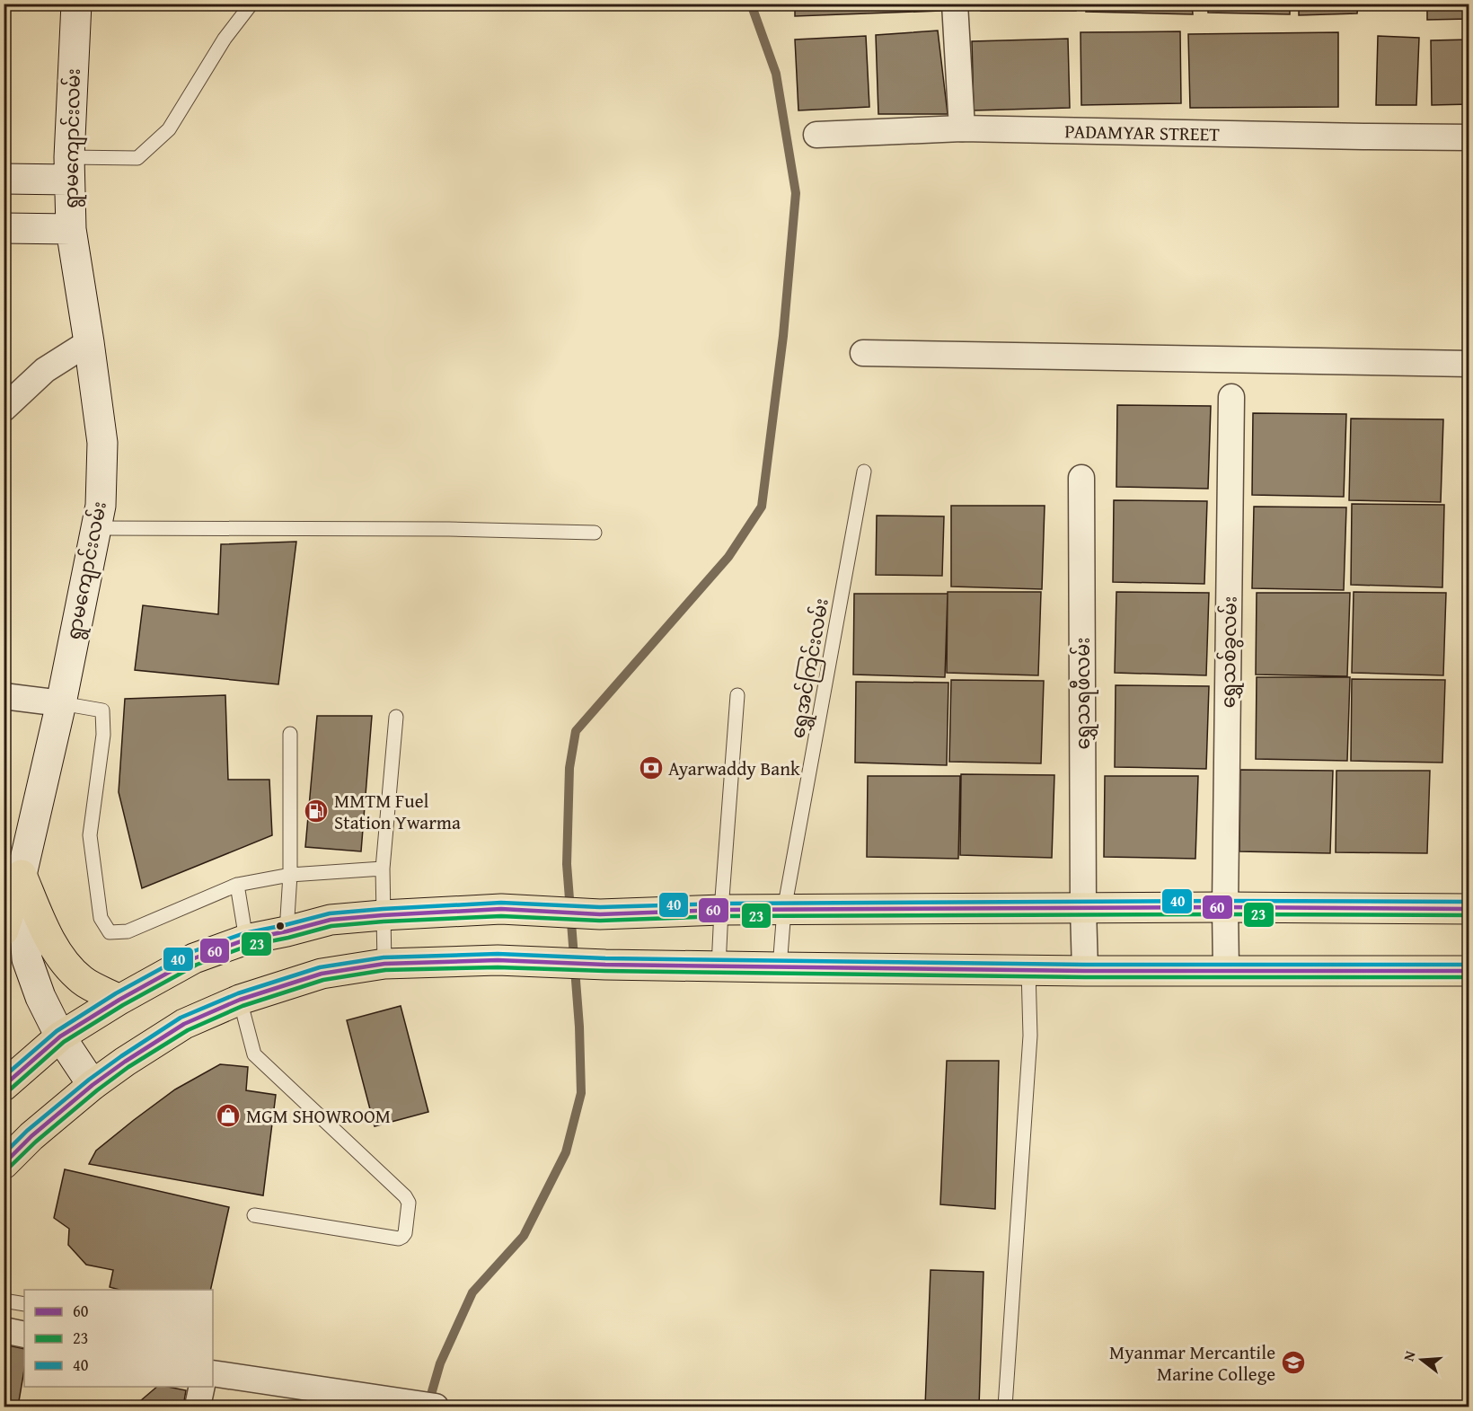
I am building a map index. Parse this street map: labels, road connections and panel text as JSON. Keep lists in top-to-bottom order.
{
  "streets": {
    "main road": ["ရွာမကျောင်းလမ်း"],
    "street": ["PADAMYAR STREET", "ရွှေသစ်ခွလမ်း", "ရွှေသရဖီလမ်း"],
    "lane": ["ရွှေအင်ကြင်းလမ်း"]
  },
  "places": {
    "bank": ["Ayarwaddy Bank"],
    "fuel station": ["MMTM Fuel Station Ywarma"],
    "shop": ["MGM SHOWROOM"],
    "school or university": ["Myanmar Mercantile Marine College"]
  },
  "lines": ["transit line 40", "transit line 60", "transit line 23"],
  "legend": ["60", "23", "40"],
  "north": "left"
}
